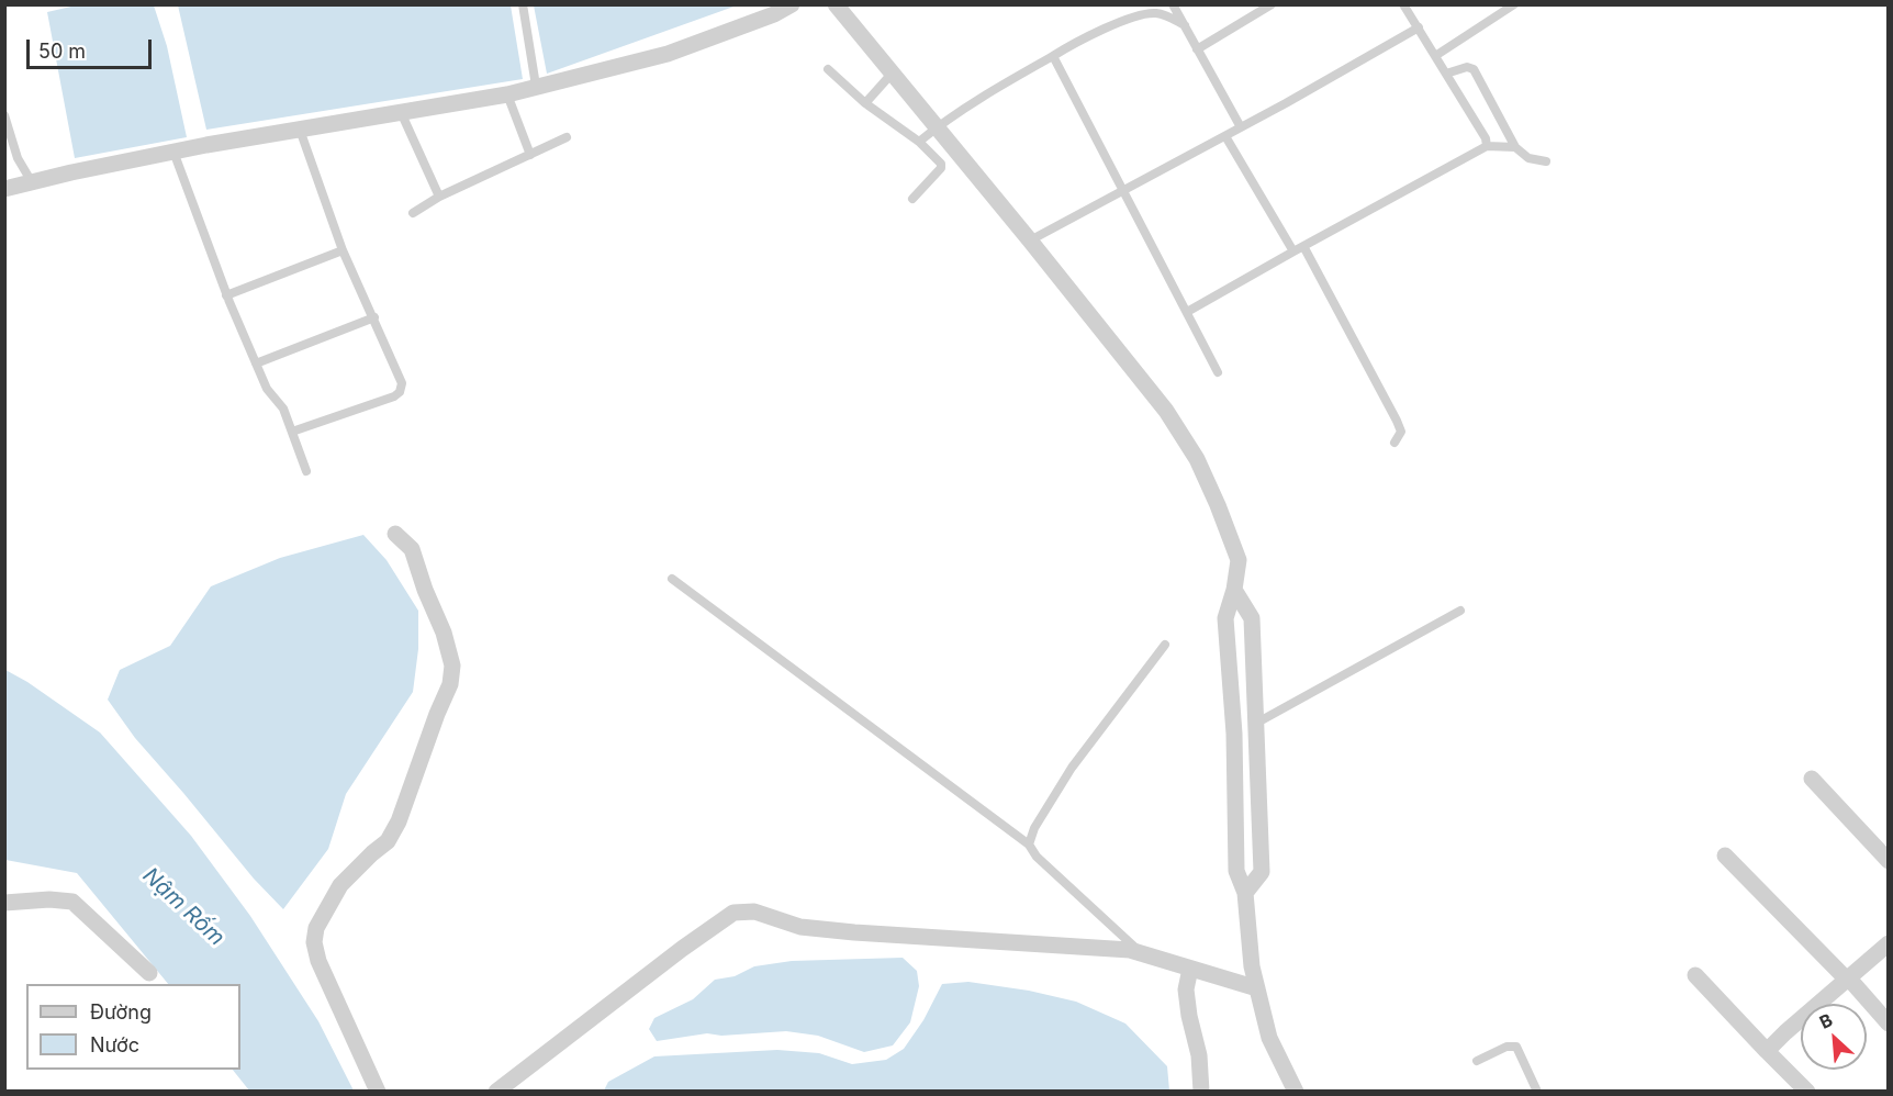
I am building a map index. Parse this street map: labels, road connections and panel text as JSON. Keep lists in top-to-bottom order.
{
  "water": ["Nậm Rốm"],
  "legend": ["Đường", "Nước"],
  "scale_bar": "50 m",
  "north": "top left"
}
